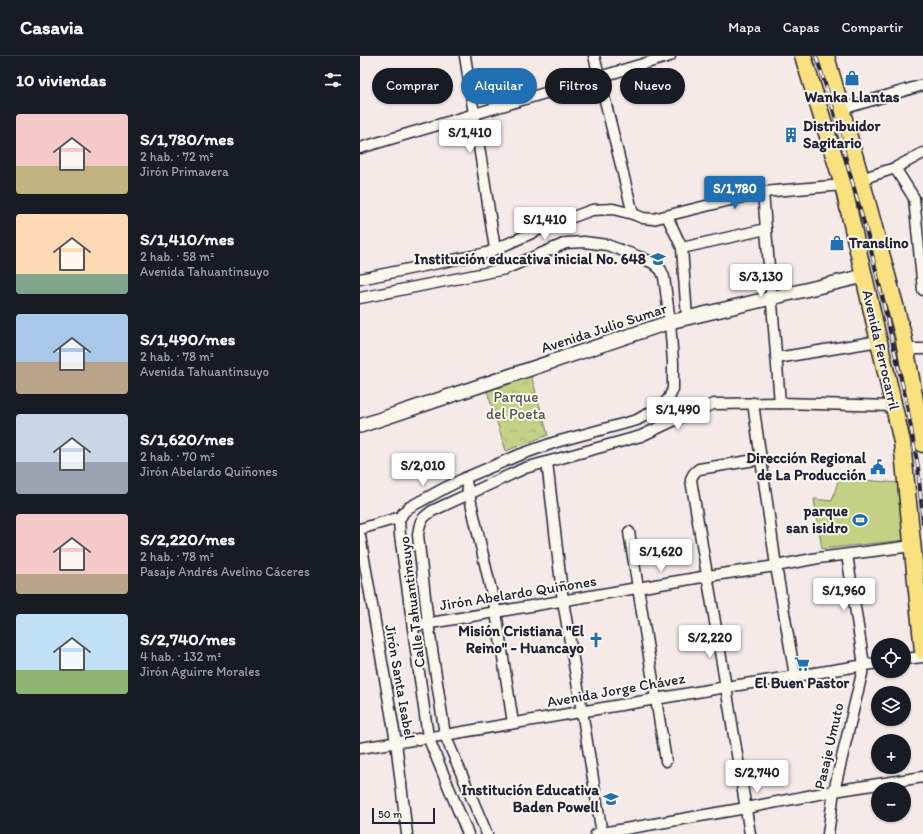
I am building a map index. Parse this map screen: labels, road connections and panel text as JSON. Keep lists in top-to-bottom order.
{
  "streets": {
    "main road": ["Avenida Ferrocarril"],
    "street": [
      "Avenida Julio Sumar",
      "Jirón Abelardo Quiñones",
      "Calle Tahuantinsuyo",
      "Jirón Santa Isabel",
      "Avenida Jorge Chávez",
      "Pasaje Umuto"
    ]
  },
  "crossings": [
    ["Avenida Julio Sumar", "Avenida Ferrocarril"],
    ["Avenida Ferrocarril", "Jirón Abelardo Quiñones"],
    ["Jirón Abelardo Quiñones", "Calle Tahuantinsuyo"],
    ["Calle Tahuantinsuyo", "Avenida Jorge Chávez"],
    ["Jirón Santa Isabel", "Avenida Jorge Chávez"],
    ["Avenida Jorge Chávez", "Pasaje Umuto"]
  ],
  "parks": ["Parque del Poeta"],
  "places": {
    "shop": ["Wanka Llantas", "Translino"],
    "building": ["Distribuidor Sagitario"],
    "school or university": ["Institución educativa inicial No. 648", "Institución Educativa Baden Powell"],
    "public building": ["Dirección Regional de La Producción"],
    "sports": ["parque san isidro"],
    "church": ["Misión Cristiana \"El Reino\" - Huancayo"],
    "supermarket": ["El Buen Pastor"]
  },
  "scale_bar": "50 m",
  "page": {
    "header": "Casavia",
    "nav": ["Mapa", "Capas", "Compartir"],
    "heading": "10 viviendas",
    "chip": [
      "Comprar",
      "Alquilar",
      "Filtros",
      "Nuevo"
    ],
    "list": [
      {
        "name": "S/1,780/mes",
        "note": "2 hab. · 72 m² · Jirón Primavera"
      },
      {
        "name": "S/1,410/mes",
        "note": "2 hab. · 58 m² · Avenida Tahuantinsuyo"
      },
      {
        "name": "S/1,490/mes",
        "note": "2 hab. · 78 m² · Avenida Tahuantinsuyo"
      },
      {
        "name": "S/1,620/mes",
        "note": "2 hab. · 70 m² · Jirón Abelardo Quiñones"
      },
      {
        "name": "S/2,220/mes",
        "note": "2 hab. · 78 m² · Pasaje Andrés Avelino Cáceres"
      },
      {
        "name": "S/2,740/mes",
        "note": "4 hab. · 132 m² · Jirón Aguirre Morales"
      }
    ],
    "price": [
      "S/1,410",
      "S/1,780",
      "S/1,410",
      "S/3,130",
      "S/1,490",
      "S/2,010",
      "S/1,620",
      "S/1,960",
      "S/2,220",
      "S/2,740"
    ],
    "map_buttons": ["+", "−"],
    "scale": "50 m"
  }
}
